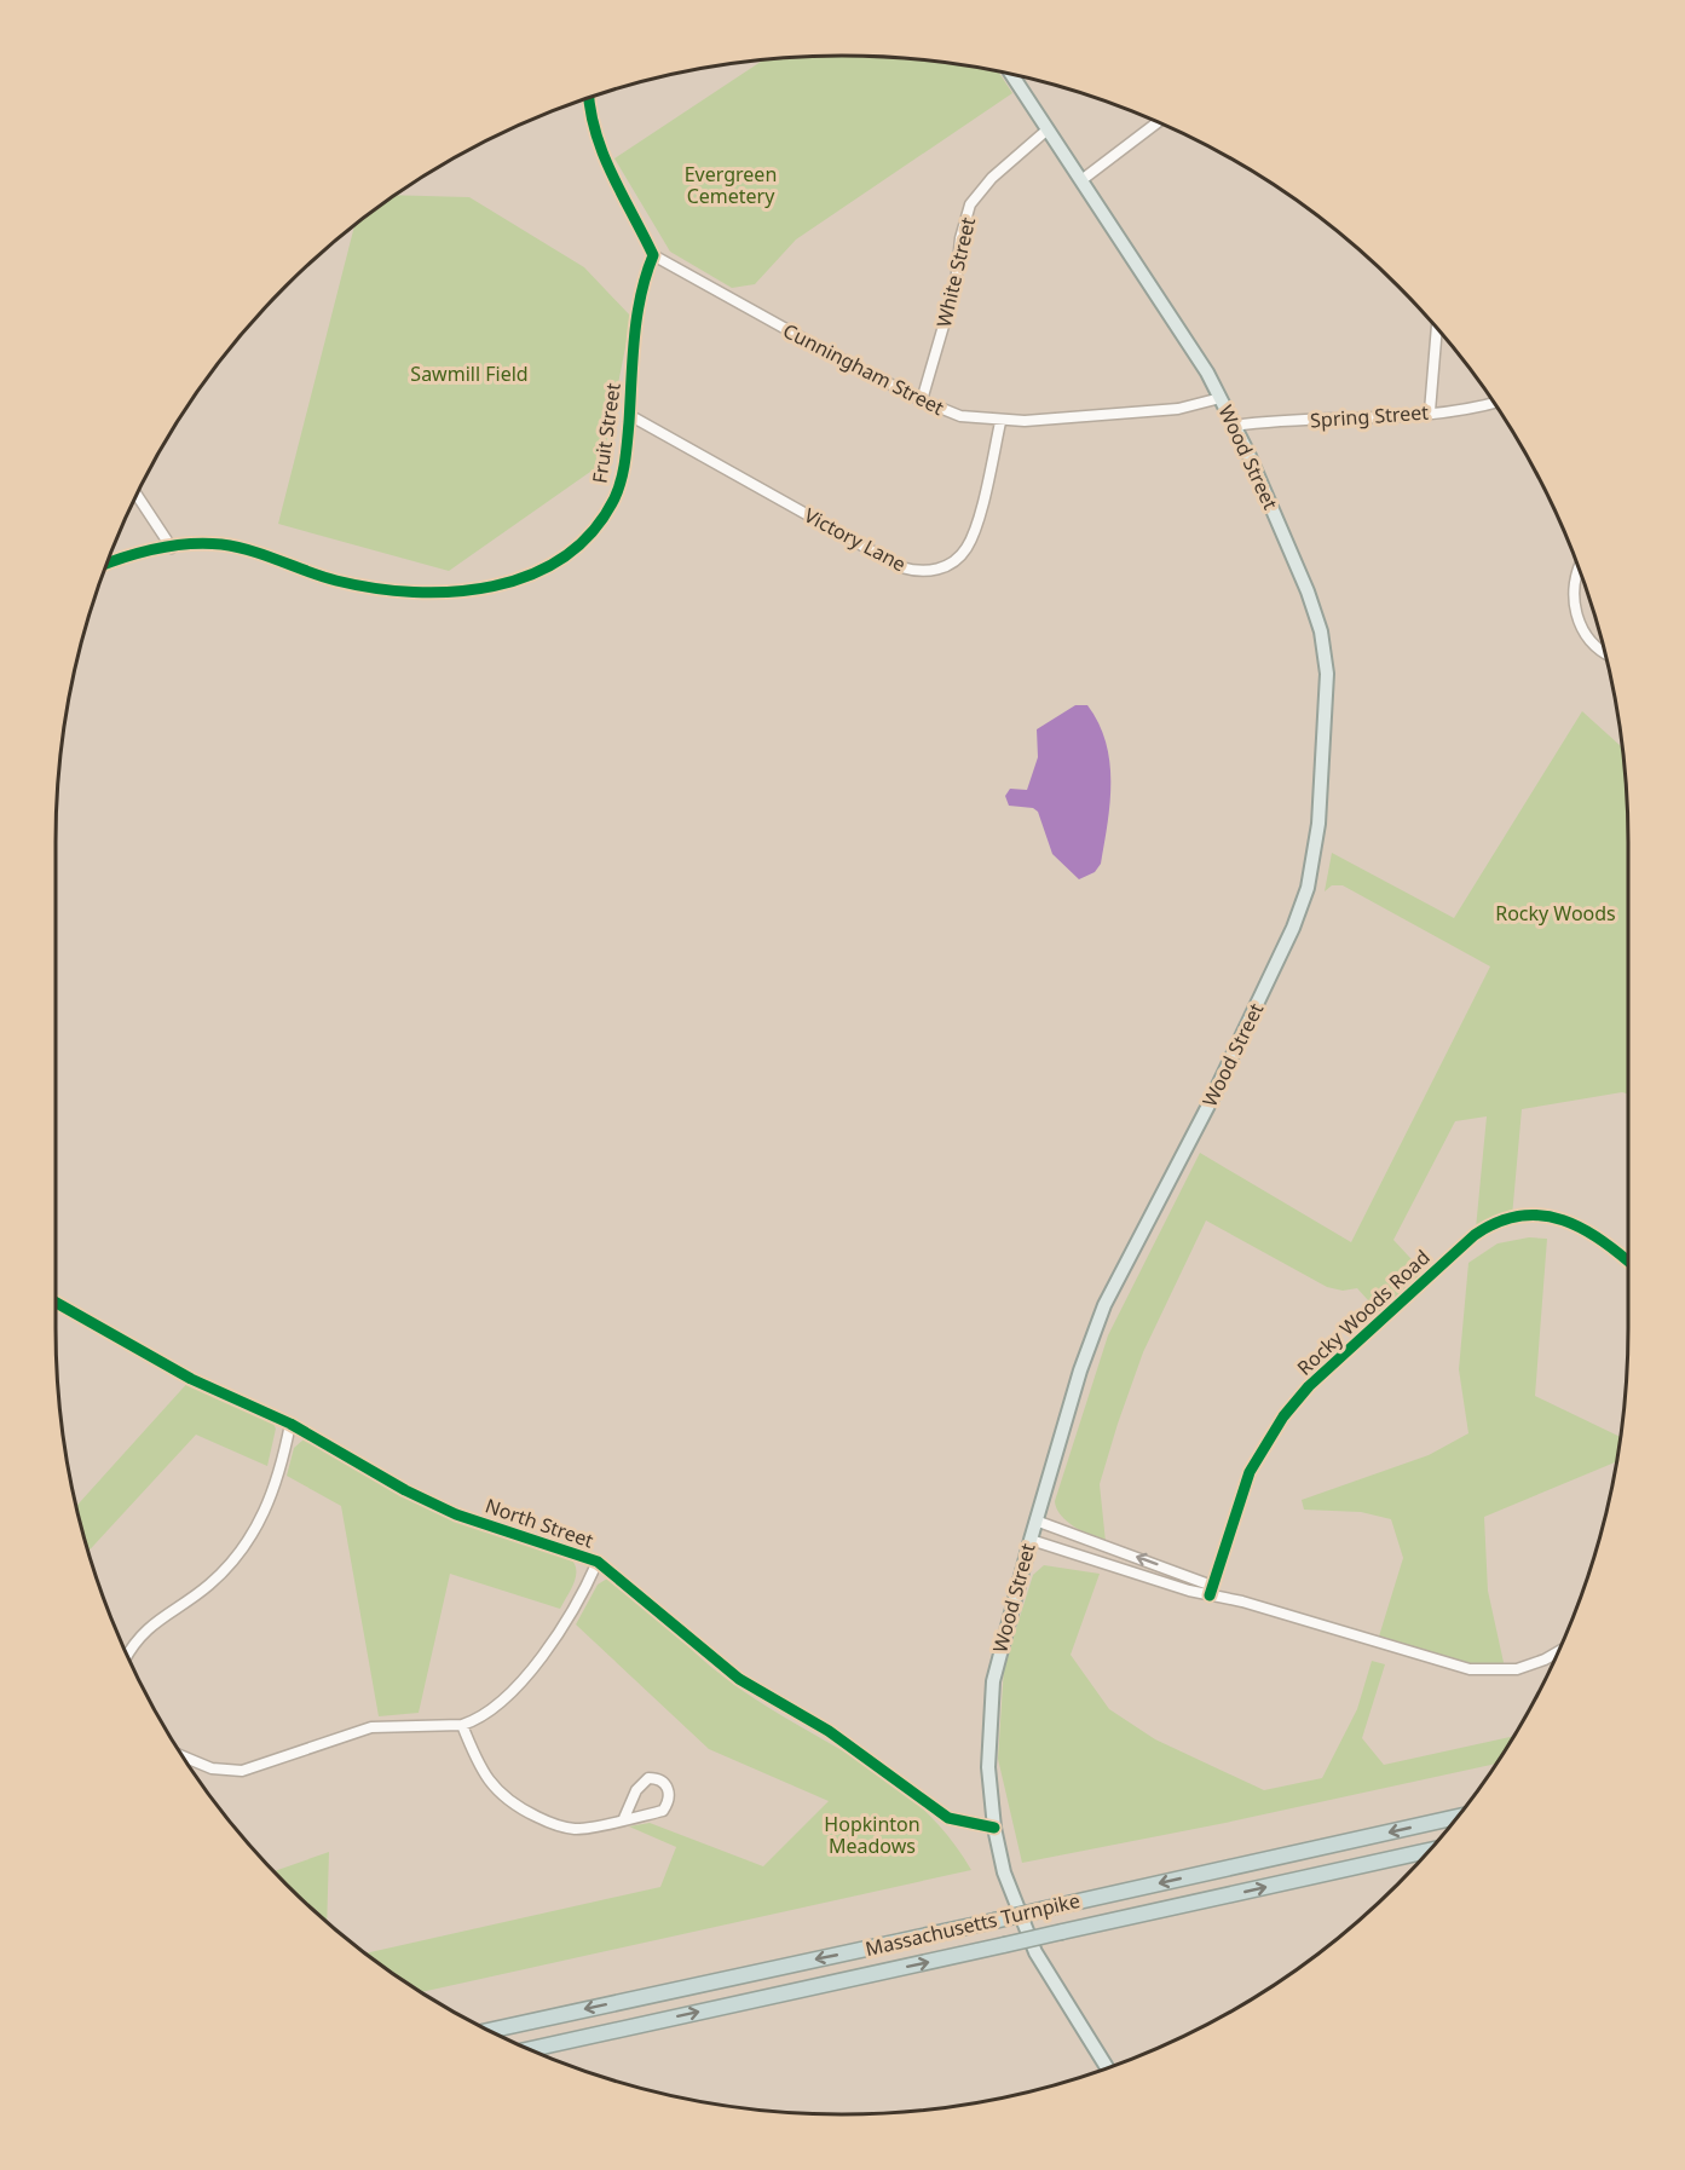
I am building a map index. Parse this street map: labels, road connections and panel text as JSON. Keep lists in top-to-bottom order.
{
  "streets": {
    "highway": ["Massachusetts Turnpike"],
    "main road": ["Wood Street"],
    "street": [
      "White Street",
      "Cunningham Street",
      "Spring Street",
      "Fruit Street",
      "Victory Lane",
      "Rocky Woods Road",
      "North Street"
    ]
  },
  "crossings": [
    ["White Street", "Cunningham Street"],
    ["White Street", "Wood Street"],
    ["Cunningham Street", "Fruit Street"],
    ["Cunningham Street", "Wood Street"],
    ["Cunningham Street", "Victory Lane"],
    ["Spring Street", "Wood Street"],
    ["Fruit Street", "Victory Lane"],
    ["Wood Street", "North Street"]
  ],
  "parks": [
    "Evergreen Cemetery",
    "Sawmill Field",
    "Rocky Woods",
    "Hopkinton Meadows"
  ]
}
